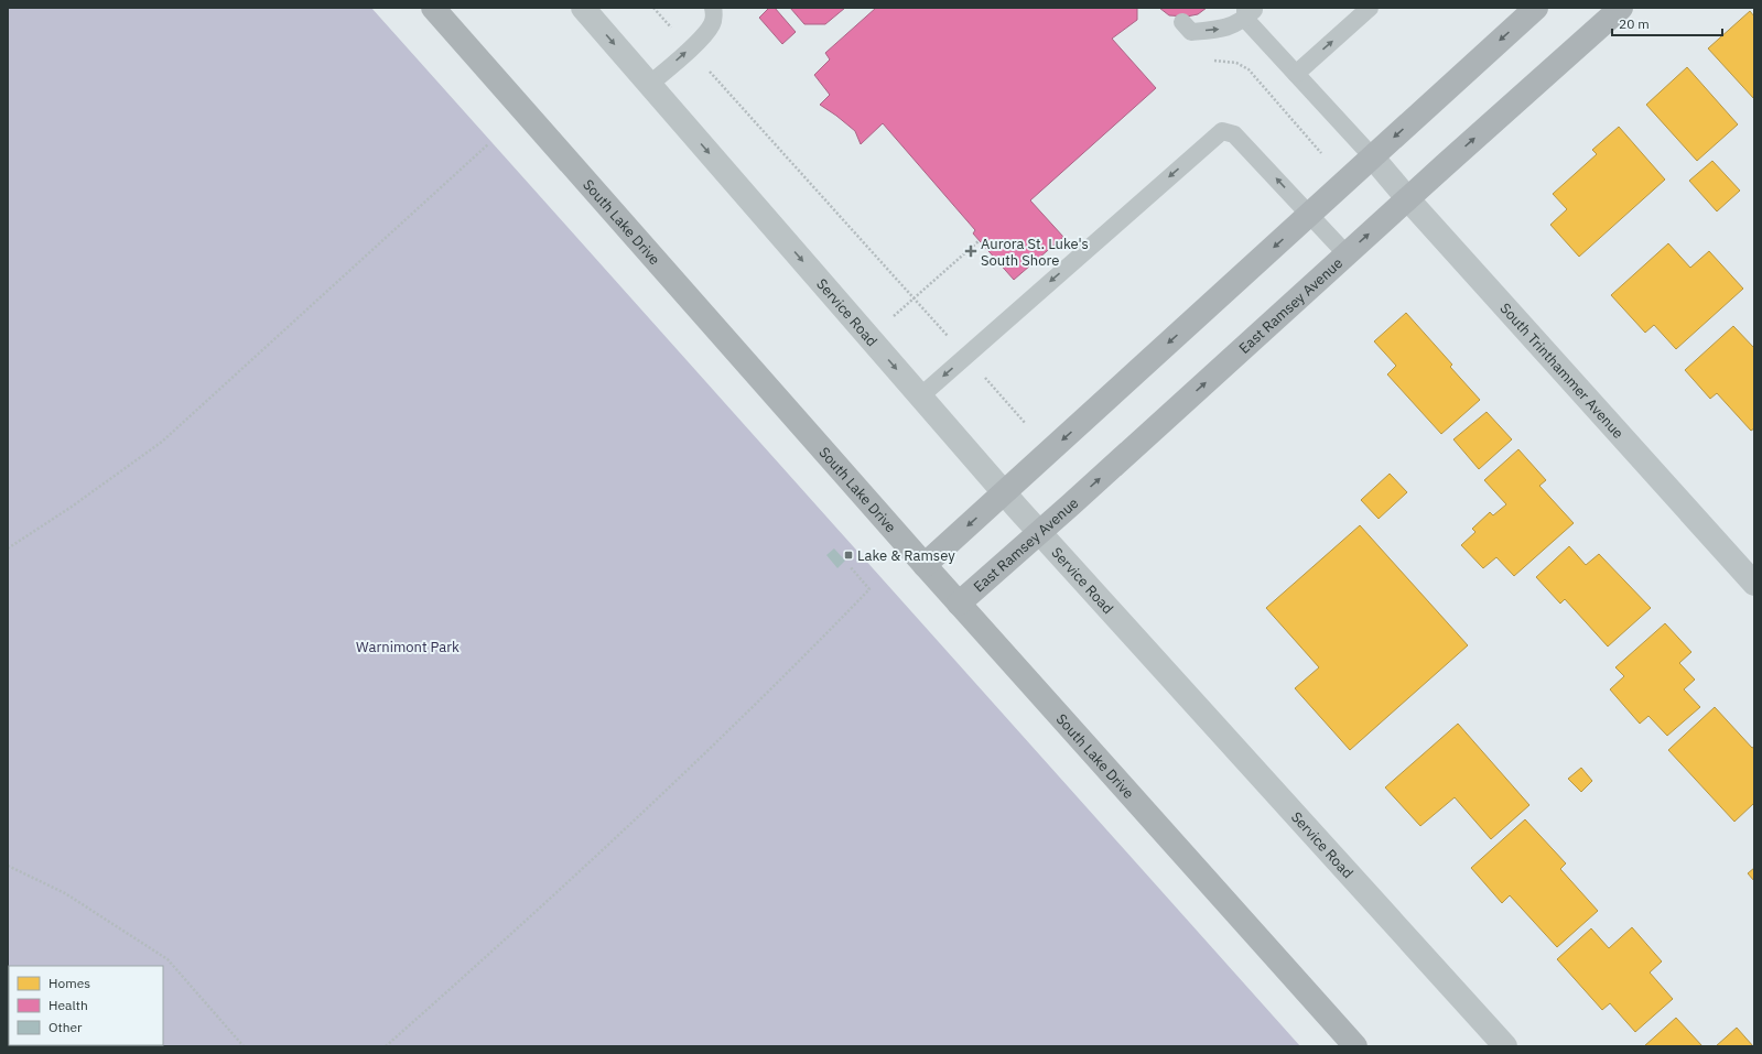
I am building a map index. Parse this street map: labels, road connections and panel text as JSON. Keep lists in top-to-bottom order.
{
  "streets": {
    "street": [
      "South Lake Drive",
      "East Ramsey Avenue",
      "Service Road",
      "South Trinthammer Avenue"
    ]
  },
  "crossings": [
    ["South Lake Drive", "East Ramsey Avenue"],
    ["East Ramsey Avenue", "Service Road"],
    ["East Ramsey Avenue", "South Trinthammer Avenue"]
  ],
  "one_way": ["Service Road"],
  "parks": ["Warnimont Park"],
  "places": {
    "health": ["Aurora St. Luke's South Shore"],
    "transit": ["Lake & Ramsey"]
  },
  "legend": ["Homes", "Health", "Other"],
  "scale_bar": "20 m"
}
